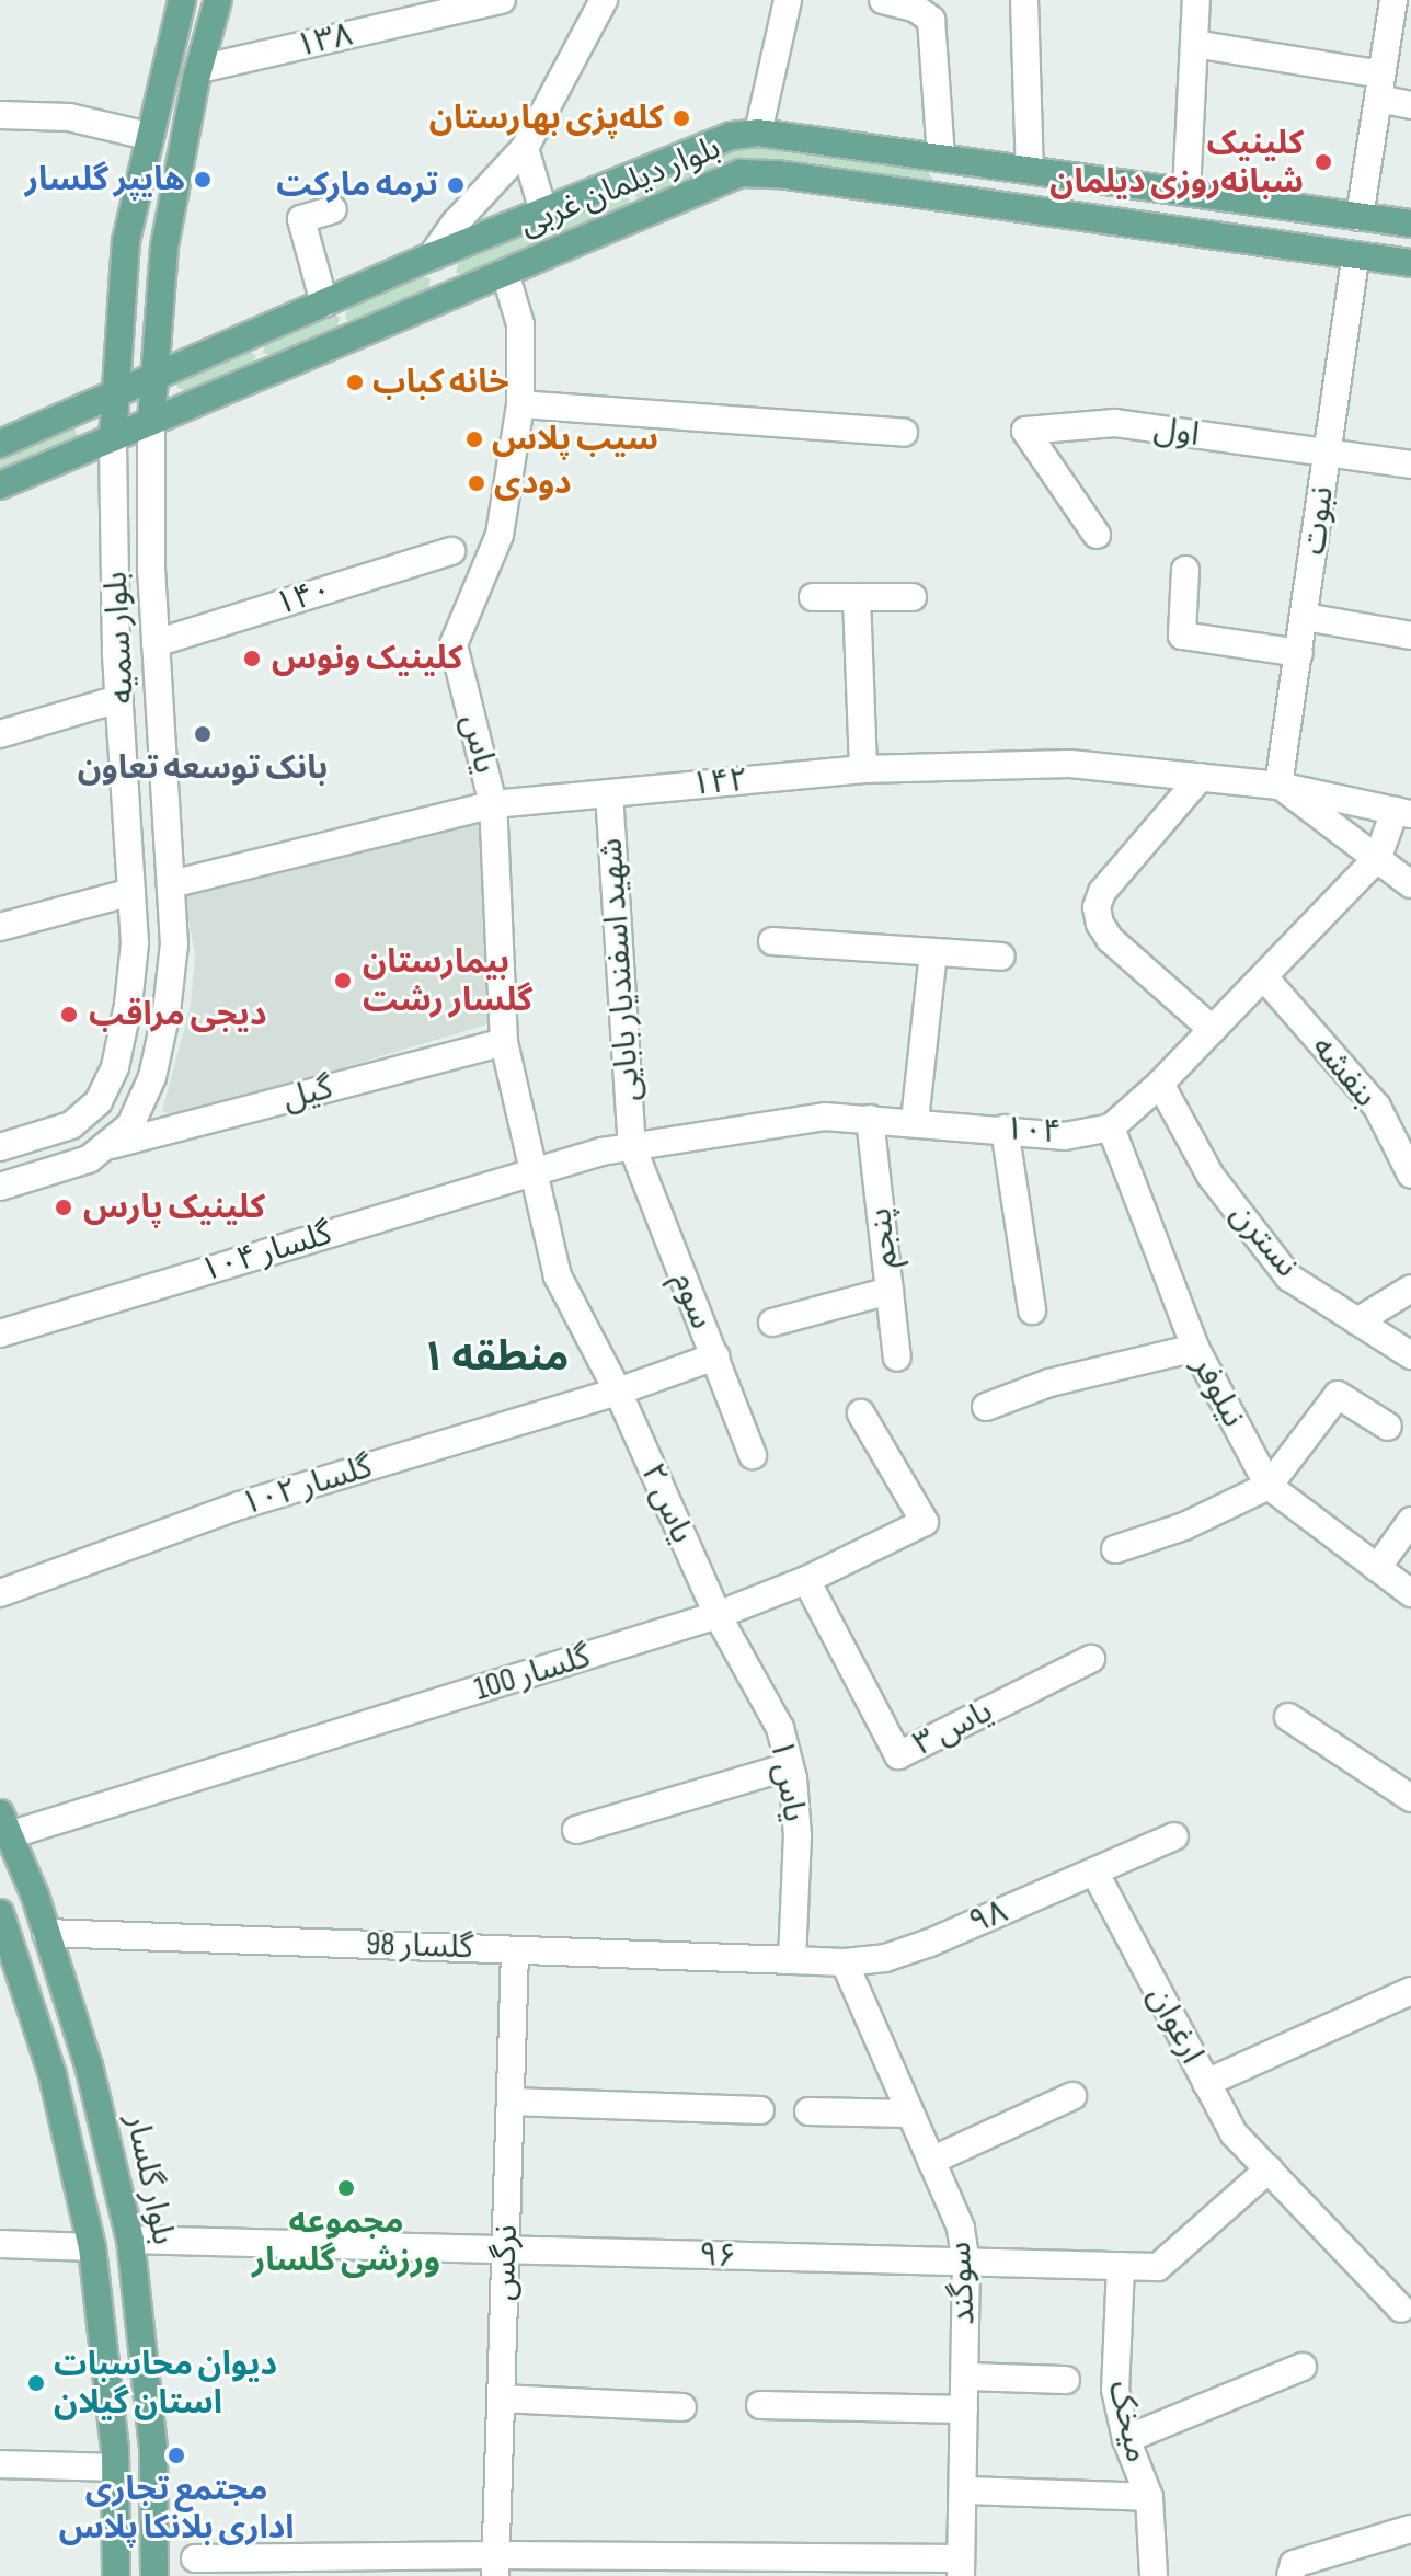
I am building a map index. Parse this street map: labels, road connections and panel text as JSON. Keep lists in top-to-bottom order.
{
  "streets": {
    "main road": ["بلوار دیلمان غربی", "بلوار سمیه", "بلوار گلسار"],
    "street": [
      "۱۳۸",
      "اول",
      "نبوت",
      "۱۴۰",
      "یاس",
      "۱۴۲",
      "شهید اسفندیار بابایی",
      "بنفشه",
      "گیل",
      "۱۰۴",
      "پنجم",
      "نسترن",
      "گلسار ۱۰۴",
      "سوم",
      "نیلوفر",
      "گلسار ۱۰۲",
      "یاس ۲",
      "گلسار 100",
      "یاس ۳",
      "یاس ۱",
      "۹۸",
      "گلسار 98",
      "ارغوان",
      "۹۶",
      "نرگس",
      "سوگند",
      "میخک"
    ]
  },
  "crossings": [
    ["۱۳۸", "بلوار سمیه"],
    ["بلوار دیلمان غربی", "نبوت"],
    ["بلوار دیلمان غربی", "بلوار سمیه"],
    ["بلوار دیلمان غربی", "یاس"],
    ["اول", "نبوت"],
    ["نبوت", "۱۴۲"],
    ["۱۴۰", "بلوار سمیه"],
    ["بلوار سمیه", "۱۴۲"],
    ["بلوار سمیه", "گیل"],
    ["یاس", "۱۴۲"],
    ["یاس", "گیل"],
    ["یاس", "۱۰۴"],
    ["یاس", "گلسار ۱۰۴"],
    ["یاس", "یاس ۲"],
    ["۱۴۲", "شهید اسفندیار بابایی"],
    ["۱۴۲", "۱۰۴"],
    ["شهید اسفندیار بابایی", "۱۰۴"],
    ["شهید اسفندیار بابایی", "سوم"],
    ["بنفشه", "۱۰۴"],
    ["۱۰۴", "پنجم"],
    ["۱۰۴", "نسترن"],
    ["۱۰۴", "گلسار ۱۰۴"],
    ["۱۰۴", "سوم"],
    ["۱۰۴", "نیلوفر"],
    ["۱۰۴", "یاس ۲"],
    ["گلسار ۱۰۴", "یاس ۲"],
    ["سوم", "گلسار ۱۰۲"],
    ["گلسار ۱۰۲", "یاس ۲"],
    ["یاس ۲", "گلسار 100"],
    ["یاس ۲", "یاس ۱"],
    ["گلسار 100", "یاس ۳"],
    ["گلسار 100", "یاس ۱"],
    ["گلسار 100", "بلوار گلسار"],
    ["یاس ۱", "۹۸"],
    ["یاس ۱", "گلسار 98"],
    ["۹۸", "گلسار 98"],
    ["۹۸", "ارغوان"],
    ["۹۸", "سوگند"],
    ["گلسار 98", "بلوار گلسار"],
    ["گلسار 98", "نرگس"],
    ["ارغوان", "۹۶"],
    ["بلوار گلسار", "۹۶"],
    ["۹۶", "نرگس"],
    ["۹۶", "سوگند"],
    ["۹۶", "میخک"]
  ],
  "districts": ["منطقه ۱"],
  "places": [
    "کله‌پزی بهارستان",
    "کلینیک شبانه‌روزی دیلمان",
    "هایپر گلسار",
    "ترمه مارکت",
    "خانه کباب",
    "سیب پلاس",
    "دودی",
    "کلینیک ونوس",
    "بانک توسعه تعاون",
    "بیمارستان گلسار رشت",
    "دیجی مراقب",
    "کلینیک پارس",
    "مجموعه ورزشی گلسار",
    "دیوان محاسبات استان گیلان",
    "مجتمع تجاری اداری بلانکا پلاس"
  ]
}
